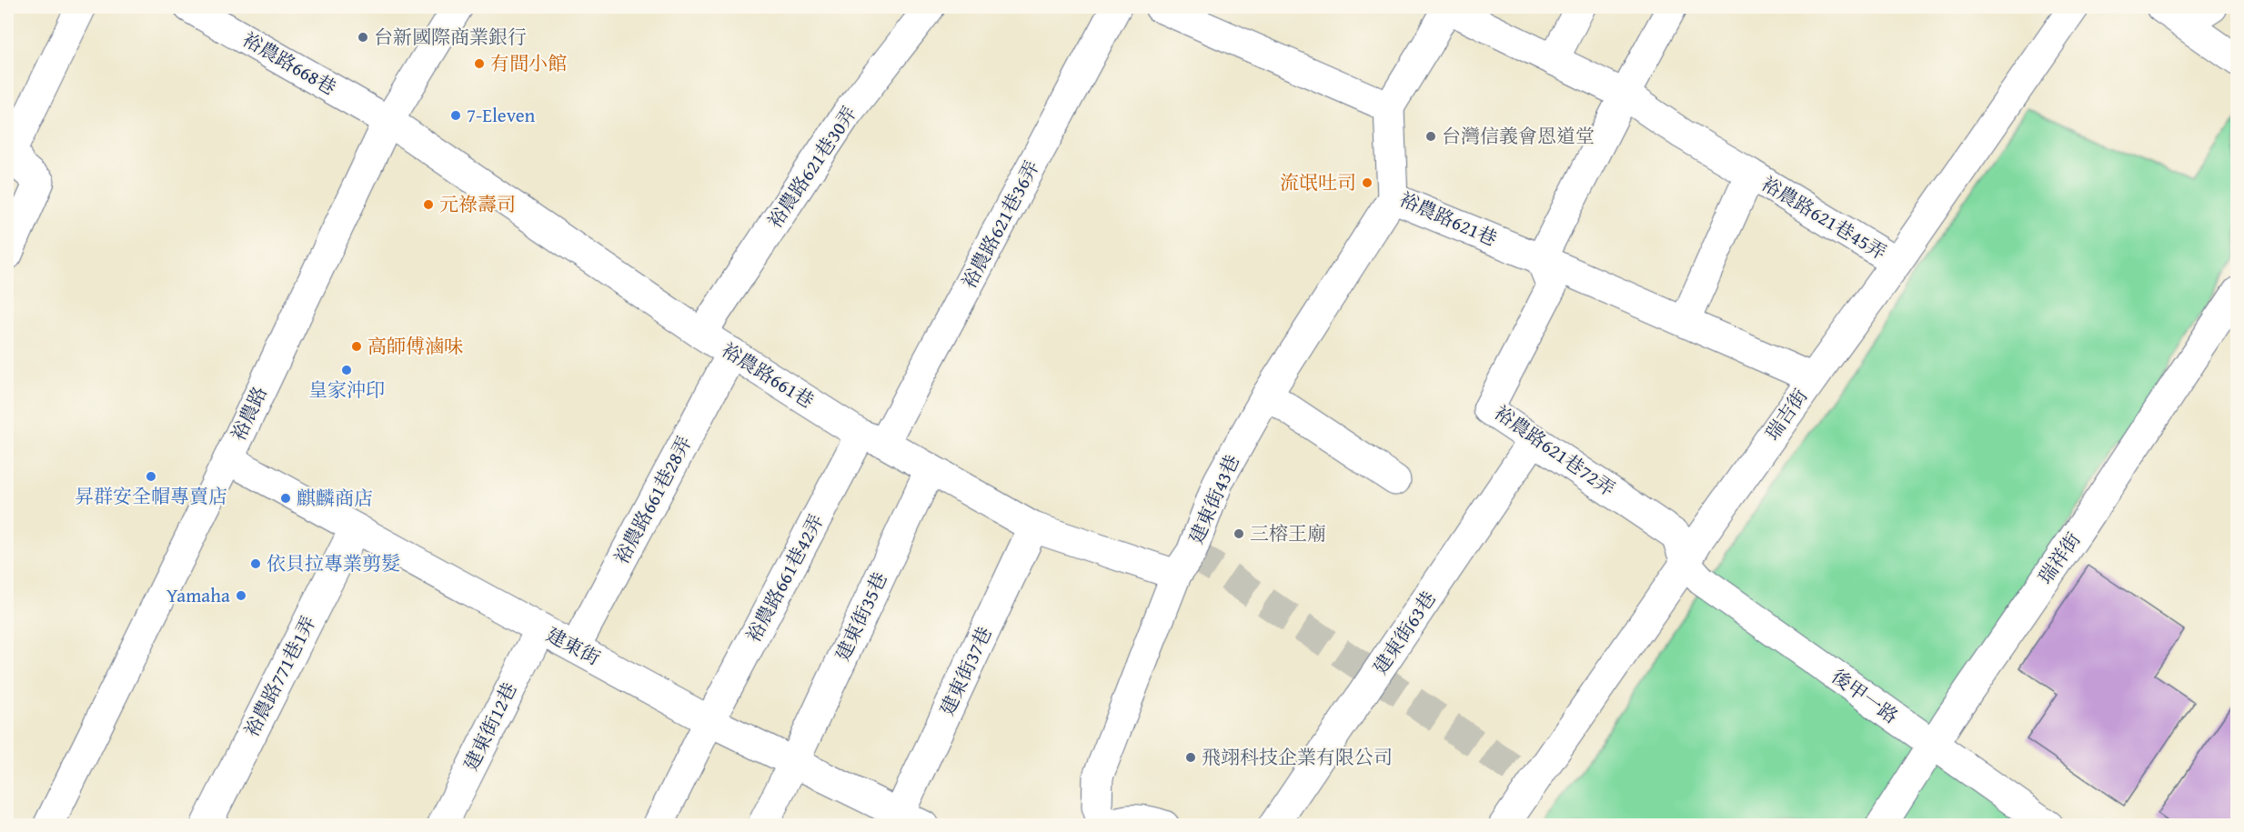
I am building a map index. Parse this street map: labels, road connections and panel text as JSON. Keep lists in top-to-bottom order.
{
  "streets": {
    "street": [
      "裕農路668巷",
      "裕農路621巷30弄",
      "裕農路621巷45弄",
      "裕農路621巷",
      "裕農路621巷36弄",
      "裕農路661巷",
      "裕農路",
      "瑞吉街",
      "裕農路621巷72弄",
      "建東街43巷",
      "裕農路661巷28弄",
      "瑞祥街",
      "裕農路661巷42弄",
      "建東街35巷",
      "建東街63巷",
      "建東街",
      "建東街37巷",
      "裕農路771巷1弄",
      "後甲一路",
      "建東街12巷"
    ]
  },
  "crossings": [
    ["裕農路668巷", "裕農路661巷"],
    ["裕農路668巷", "裕農路"],
    ["裕農路621巷30弄", "裕農路661巷"],
    ["裕農路621巷45弄", "裕農路621巷"],
    ["裕農路621巷45弄", "瑞吉街"],
    ["裕農路621巷", "瑞吉街"],
    ["裕農路621巷", "裕農路621巷72弄"],
    ["裕農路621巷", "建東街43巷"],
    ["裕農路621巷36弄", "裕農路661巷"],
    ["裕農路621巷36弄", "裕農路661巷42弄"],
    ["裕農路661巷", "裕農路"],
    ["裕農路661巷", "建東街43巷"],
    ["裕農路661巷", "裕農路661巷28弄"],
    ["裕農路661巷", "裕農路661巷42弄"],
    ["裕農路661巷", "建東街35巷"],
    ["裕農路661巷", "建東街37巷"],
    ["裕農路", "建東街"],
    ["瑞吉街", "裕農路621巷72弄"],
    ["瑞吉街", "後甲一路"],
    ["裕農路621巷72弄", "建東街63巷"],
    ["裕農路621巷72弄", "後甲一路"],
    ["裕農路661巷28弄", "建東街"],
    ["瑞祥街", "後甲一路"],
    ["裕農路661巷42弄", "建東街"],
    ["建東街35巷", "建東街"],
    ["建東街", "建東街37巷"],
    ["建東街", "裕農路771巷1弄"],
    ["建東街", "建東街12巷"]
  ],
  "places": [
    "台新國際商業銀行",
    "有間小館",
    "7-Eleven",
    "台灣信義會恩道堂",
    "流氓吐司",
    "元祿壽司",
    "高師傅滷味",
    "皇家沖印",
    "昇群安全帽專賣店",
    "麒麟商店",
    "三榕王廟",
    "依貝拉專業剪髮",
    "Yamaha",
    "飛翊科技企業有限公司"
  ]
}
